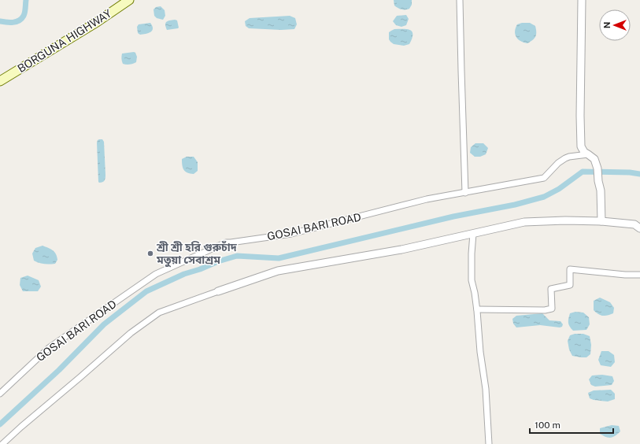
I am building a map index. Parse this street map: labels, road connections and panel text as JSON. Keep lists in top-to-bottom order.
{
  "streets": {
    "main road": ["BORGUNA HIGHWAY"],
    "street": ["GOSAI BARI ROAD"]
  },
  "places": ["শ্রী শ্রী হরি গুরুচাঁদ মতুয়া সেবাশ্রম"],
  "scale_bar": "100 m",
  "north": "left"
}
